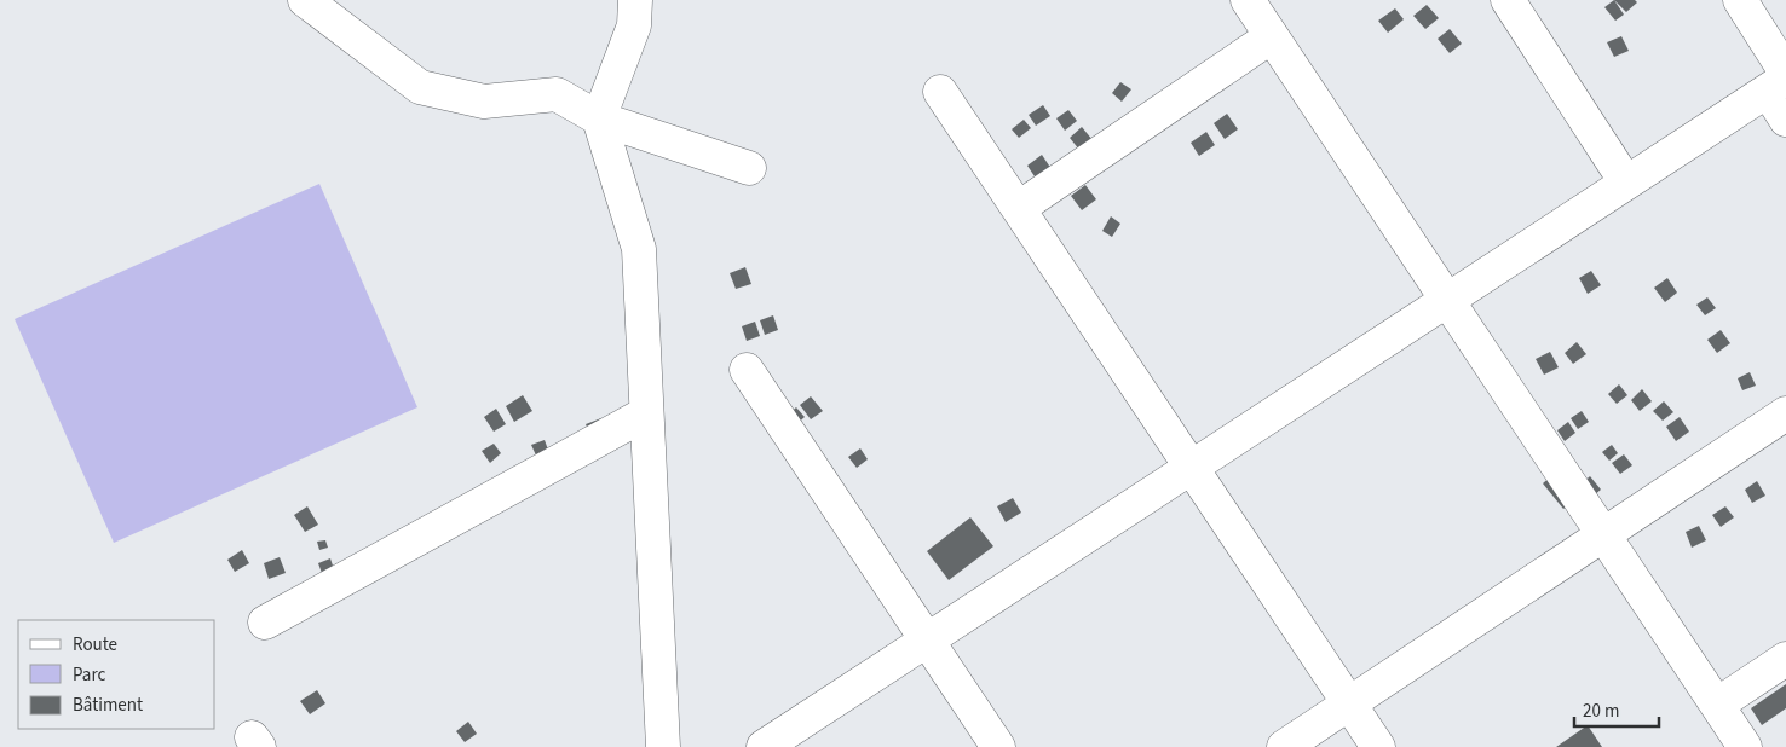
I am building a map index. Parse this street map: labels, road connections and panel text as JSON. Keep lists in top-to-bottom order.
{
  "legend": ["Route", "Parc", "Bâtiment"],
  "scale_bar": "20 m"
}
